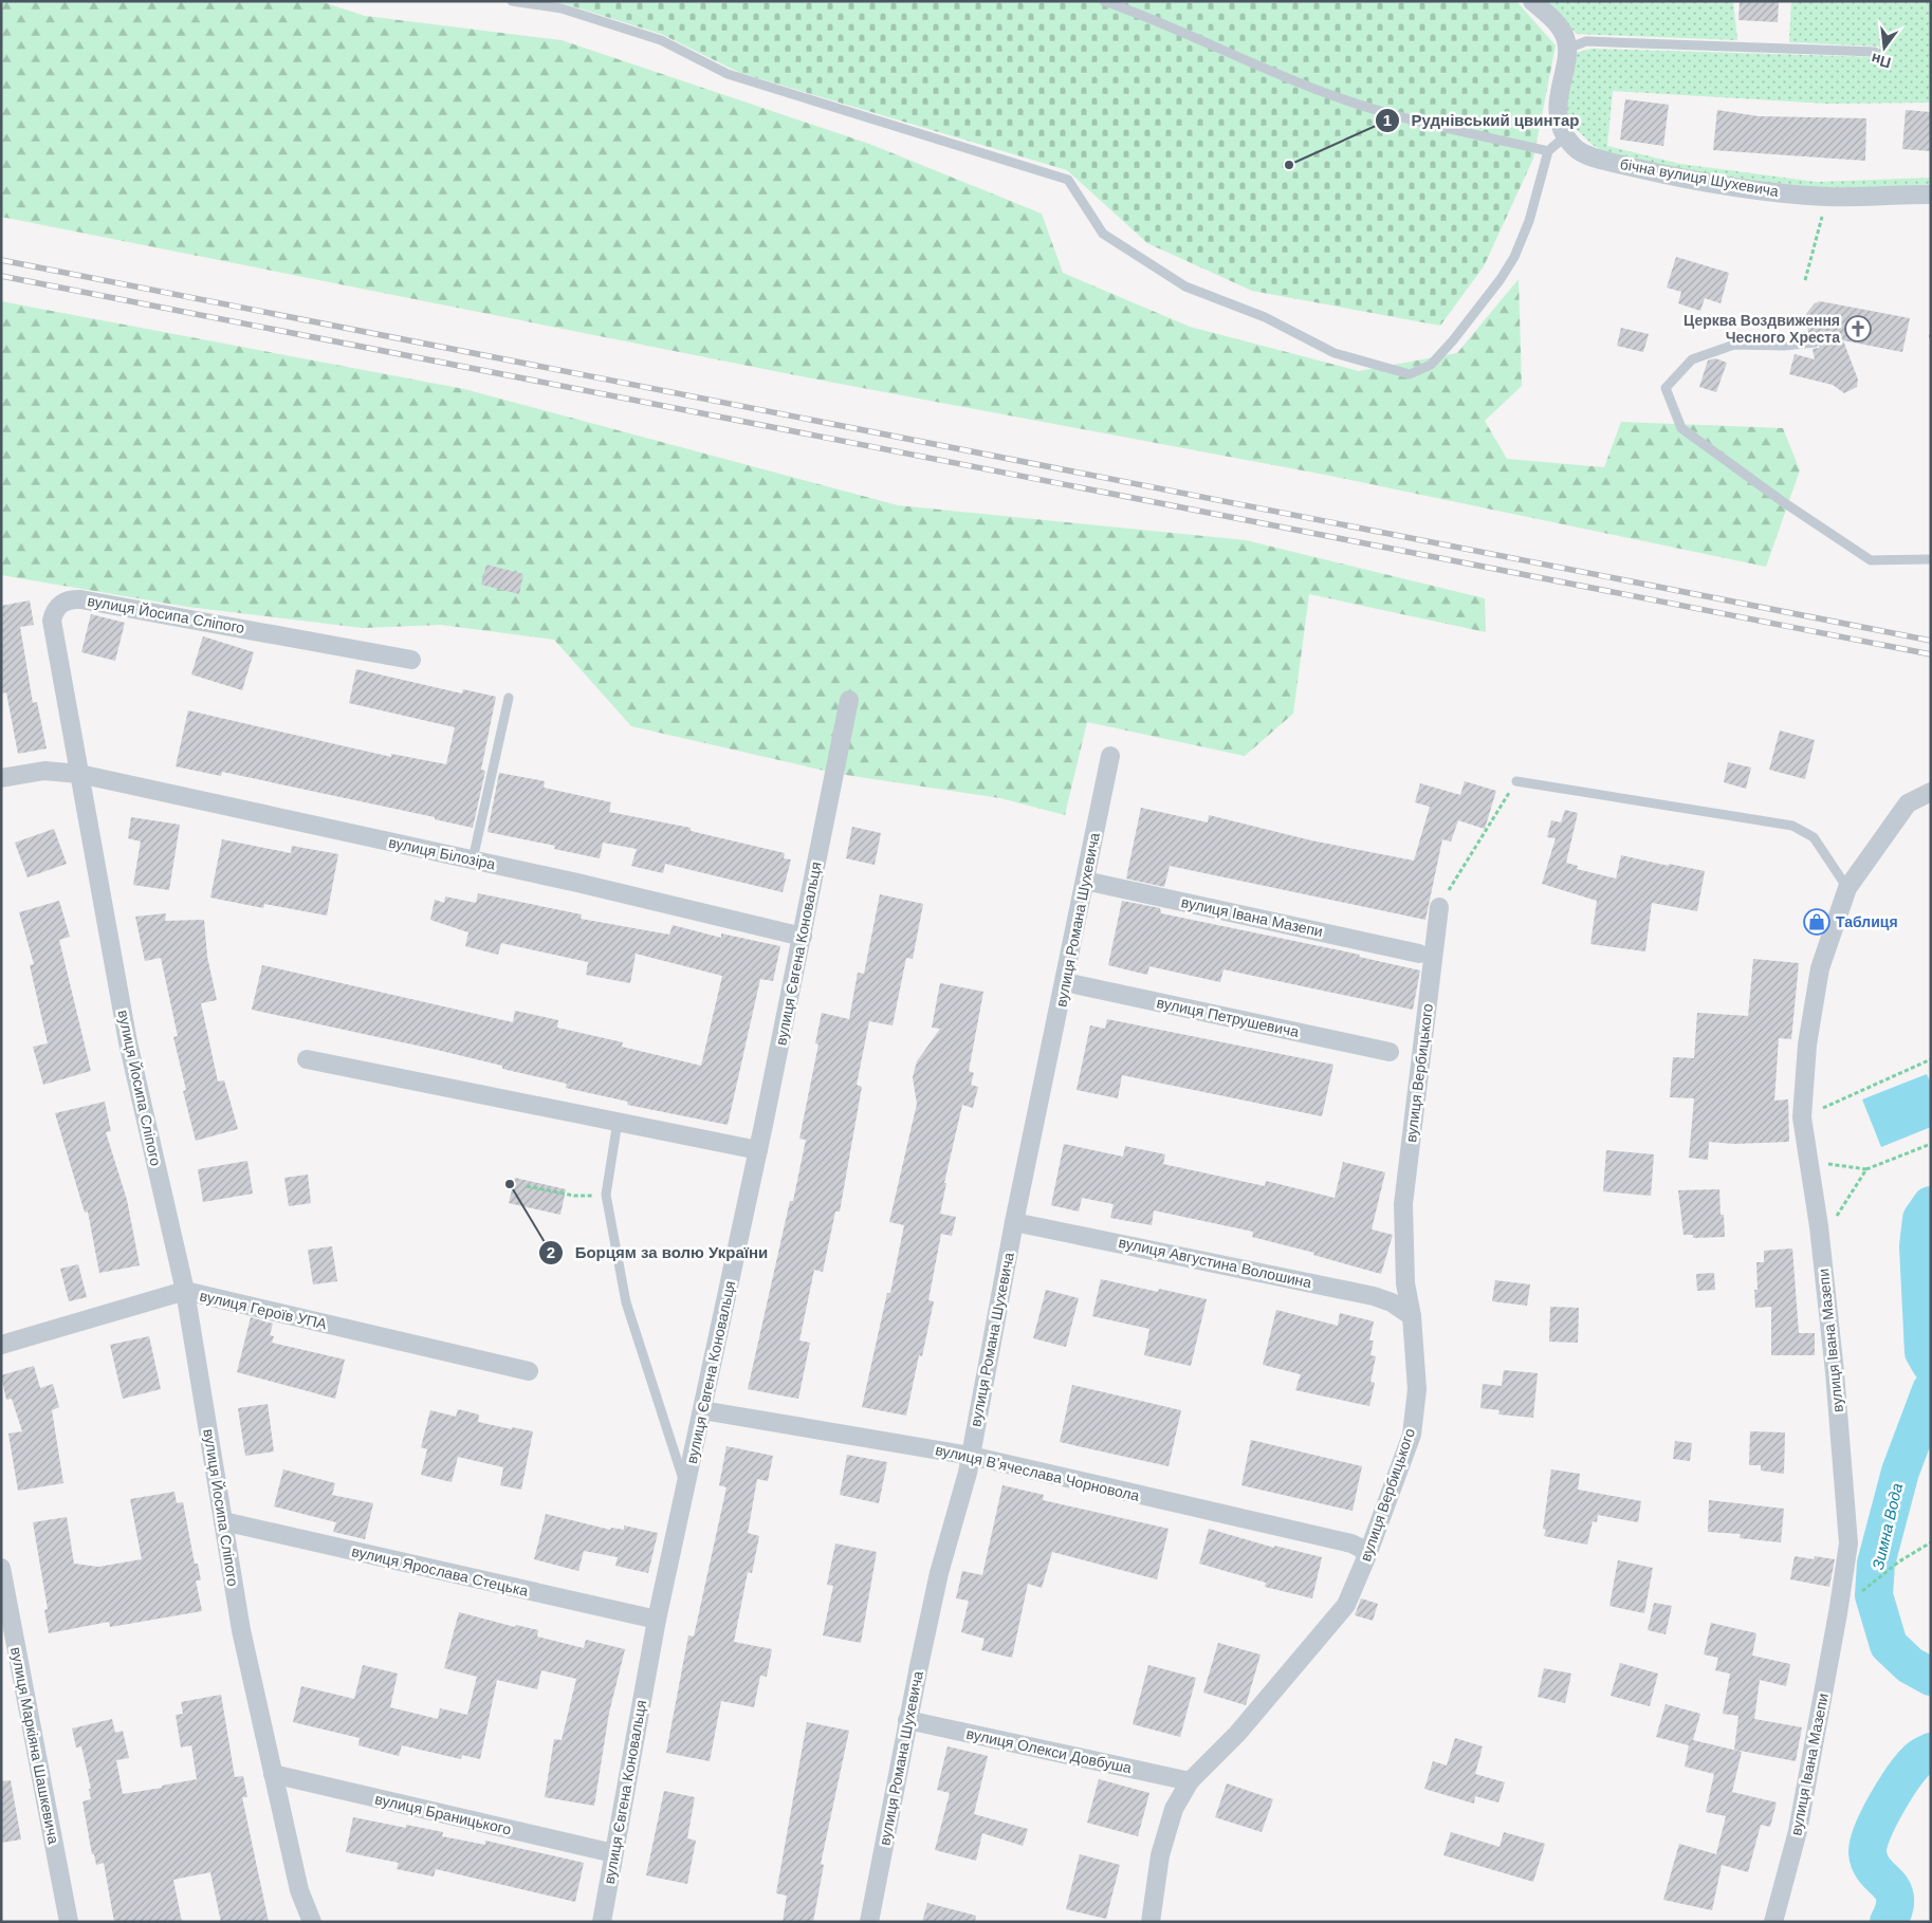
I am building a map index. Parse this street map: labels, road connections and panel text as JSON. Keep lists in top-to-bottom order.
{
  "streets": {
    "street": [
      "бічна вулиця Шухевича",
      "вулиця Йосипа Сліпого",
      "вулиця Білозіра",
      "вулиця Івана Мазепи",
      "вулиця Романа Шухевича",
      "вулиця Євгена Коновальця",
      "вулиця Петрушевича",
      "вулиця Вербицького",
      "вулиця Августина Волошина",
      "вулиця Героїв УПА",
      "вулиця Вʼячеслава Чорновола",
      "вулиця Ярослава Стецька",
      "вулиця Маркіяна Шашкевича",
      "вулиця Олекси Довбуша",
      "вулиця Браницького"
    ]
  },
  "crossings": [
    ["вулиця Йосипа Сліпого", "вулиця Білозіра"],
    ["вулиця Йосипа Сліпого", "вулиця Героїв УПА"],
    ["вулиця Йосипа Сліпого", "вулиця Ярослава Стецька"],
    ["вулиця Йосипа Сліпого", "вулиця Браницького"],
    ["вулиця Білозіра", "вулиця Євгена Коновальця"],
    ["вулиця Івана Мазепи", "вулиця Романа Шухевича"],
    ["вулиця Романа Шухевича", "вулиця Петрушевича"],
    ["вулиця Романа Шухевича", "вулиця Августина Волошина"],
    ["вулиця Романа Шухевича", "вулиця Вʼячеслава Чорновола"],
    ["вулиця Романа Шухевича", "вулиця Олекси Довбуша"],
    ["вулиця Євгена Коновальця", "вулиця Вʼячеслава Чорновола"],
    ["вулиця Євгена Коновальця", "вулиця Ярослава Стецька"],
    ["вулиця Євгена Коновальця", "вулиця Браницького"],
    ["вулиця Вербицького", "вулиця Августина Волошина"],
    ["вулиця Вербицького", "вулиця Вʼячеслава Чорновола"],
    ["вулиця Вербицького", "вулиця Олекси Довбуша"]
  ],
  "water": ["Зимна Вода"],
  "places": {
    "other": ["Руднівський цвинтар", "Борцям за волю України"],
    "church": ["Церква Воздвиження Чесного Хреста"],
    "shop": ["Таблиця"]
  },
  "north": "bottom"
}
